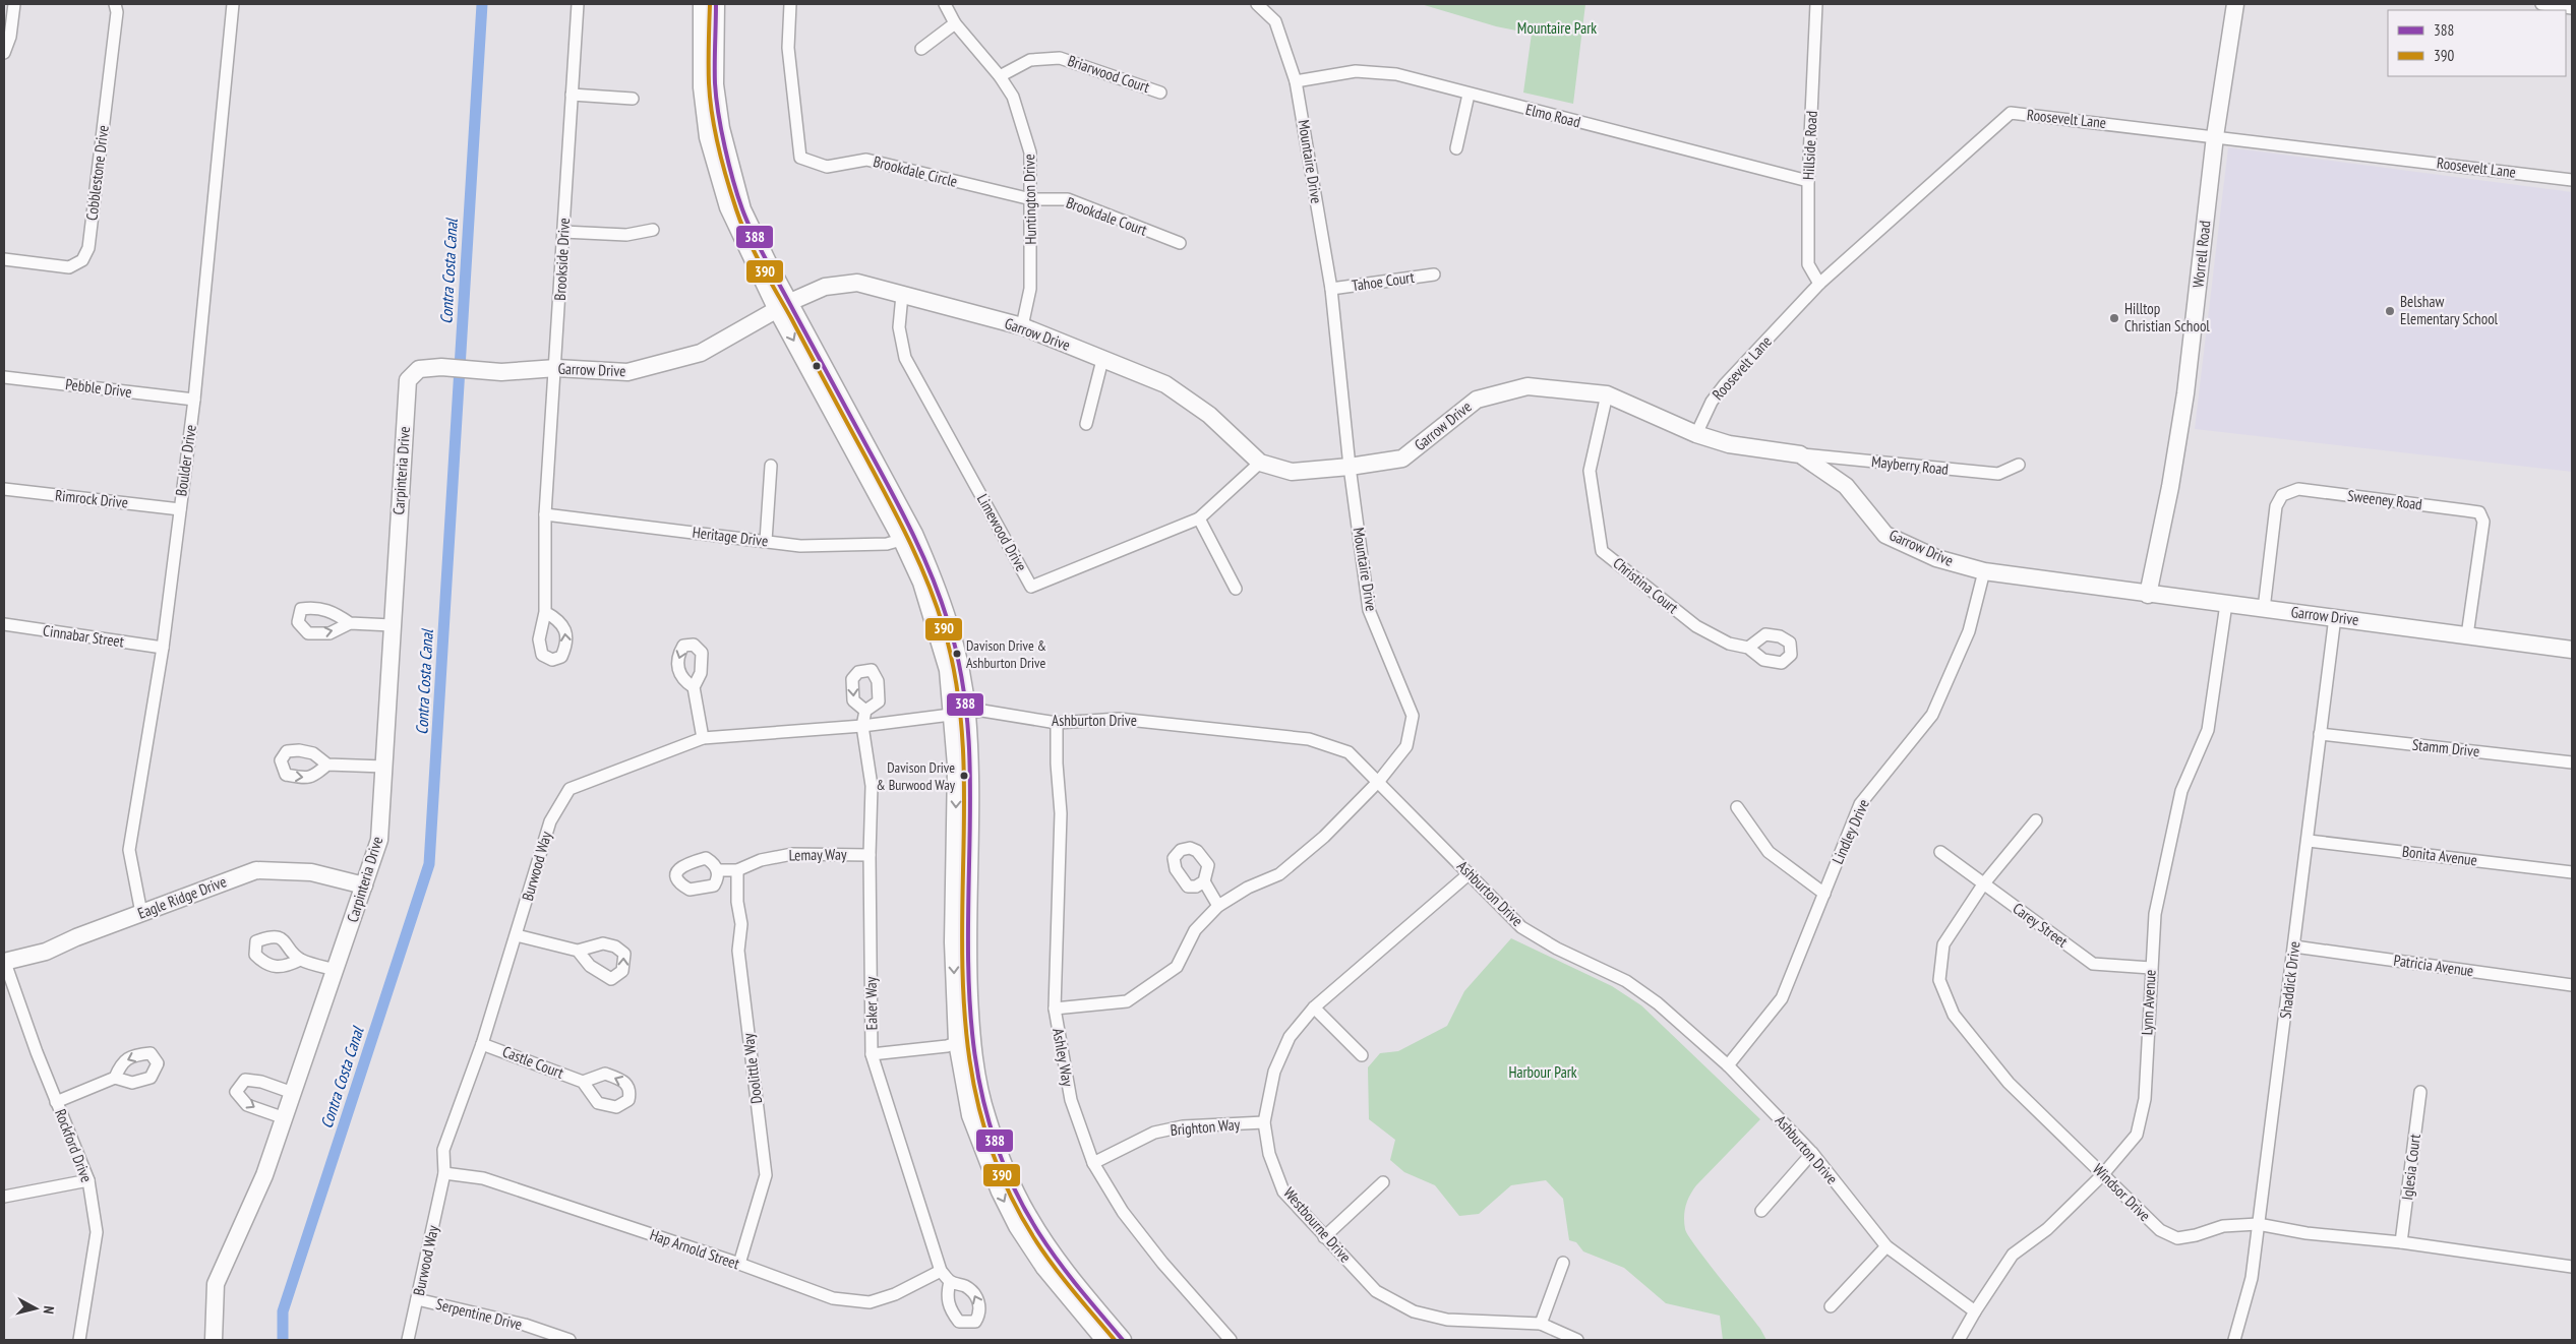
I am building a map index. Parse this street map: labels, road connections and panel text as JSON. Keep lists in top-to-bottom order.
{
  "streets": {
    "street": [
      "Briarwood Court",
      "Elmo Road",
      "Roosevelt Lane",
      "Hillside Road",
      "Mountaire Drive",
      "Brookdale Circle",
      "Cobblestone Drive",
      "Huntington Drive",
      "Brookdale Court",
      "Worrell Road",
      "Brookside Drive",
      "Tahoe Court",
      "Garrow Drive",
      "Pebble Drive",
      "Boulder Drive",
      "Mayberry Road",
      "Carpinteria Drive",
      "Rimrock Drive",
      "Sweeney Road",
      "Limewood Drive",
      "Heritage Drive",
      "Christina Court",
      "Cinnabar Street",
      "Ashburton Drive",
      "Stamm Drive",
      "Lindley Drive",
      "Lemay Way",
      "Bonita Avenue",
      "Burwood Way",
      "Eagle Ridge Drive",
      "Carey Street",
      "Patricia Avenue",
      "Shaddick Drive",
      "Lynn Avenue",
      "Eaker Way",
      "Ashley Way",
      "Castle Court",
      "Doolittle Way",
      "Brighton Way",
      "Rockford Drive",
      "Iglesia Court",
      "Windsor Drive",
      "Westbourne Drive",
      "Hap Arnold Street",
      "Serpentine Drive"
    ]
  },
  "crossings": [
    ["Briarwood Court", "Huntington Drive"],
    ["Elmo Road", "Hillside Road"],
    ["Elmo Road", "Mountaire Drive"],
    ["Roosevelt Lane", "Hillside Road"],
    ["Roosevelt Lane", "Worrell Road"],
    ["Roosevelt Lane", "Garrow Drive"],
    ["Mountaire Drive", "Tahoe Court"],
    ["Mountaire Drive", "Garrow Drive"],
    ["Mountaire Drive", "Ashburton Drive"],
    ["Mountaire Drive", "Ashley Way"],
    ["Brookdale Circle", "Huntington Drive"],
    ["Brookdale Circle", "Brookdale Court"],
    ["Huntington Drive", "Brookdale Court"],
    ["Huntington Drive", "Garrow Drive"],
    ["Worrell Road", "Garrow Drive"],
    ["Brookside Drive", "Garrow Drive"],
    ["Brookside Drive", "Heritage Drive"],
    ["Garrow Drive", "Mayberry Road"],
    ["Garrow Drive", "Carpinteria Drive"],
    ["Garrow Drive", "Sweeney Road"],
    ["Garrow Drive", "Limewood Drive"],
    ["Garrow Drive", "Christina Court"],
    ["Garrow Drive", "Lindley Drive"],
    ["Garrow Drive", "Shaddick Drive"],
    ["Garrow Drive", "Lynn Avenue"],
    ["Pebble Drive", "Boulder Drive"],
    ["Boulder Drive", "Rimrock Drive"],
    ["Boulder Drive", "Cinnabar Street"],
    ["Boulder Drive", "Eagle Ridge Drive"],
    ["Carpinteria Drive", "Eagle Ridge Drive"],
    ["Ashburton Drive", "Lindley Drive"],
    ["Ashburton Drive", "Burwood Way"],
    ["Ashburton Drive", "Lynn Avenue"],
    ["Ashburton Drive", "Ashley Way"],
    ["Ashburton Drive", "Westbourne Drive"],
    ["Stamm Drive", "Shaddick Drive"],
    ["Lemay Way", "Eaker Way"],
    ["Lemay Way", "Doolittle Way"],
    ["Bonita Avenue", "Shaddick Drive"],
    ["Burwood Way", "Eaker Way"],
    ["Burwood Way", "Castle Court"],
    ["Burwood Way", "Hap Arnold Street"],
    ["Burwood Way", "Serpentine Drive"],
    ["Eagle Ridge Drive", "Rockford Drive"],
    ["Carey Street", "Lynn Avenue"],
    ["Carey Street", "Windsor Drive"],
    ["Patricia Avenue", "Shaddick Drive"],
    ["Shaddick Drive", "Windsor Drive"],
    ["Lynn Avenue", "Windsor Drive"],
    ["Eaker Way", "Hap Arnold Street"],
    ["Ashley Way", "Brighton Way"],
    ["Doolittle Way", "Hap Arnold Street"],
    ["Brighton Way", "Westbourne Drive"],
    ["Iglesia Court", "Windsor Drive"]
  ],
  "water": ["Contra Costa Canal"],
  "parks": ["Mountaire Park", "Harbour Park"],
  "places": [
    "Belshaw Elementary School",
    "Hilltop Christian School",
    "Davison Drive & Ashburton Drive",
    "Davison Drive & Burwood Way"
  ],
  "lines": ["transit line 388", "transit line 390"],
  "legend": ["388", "390"],
  "north": "right"
}
